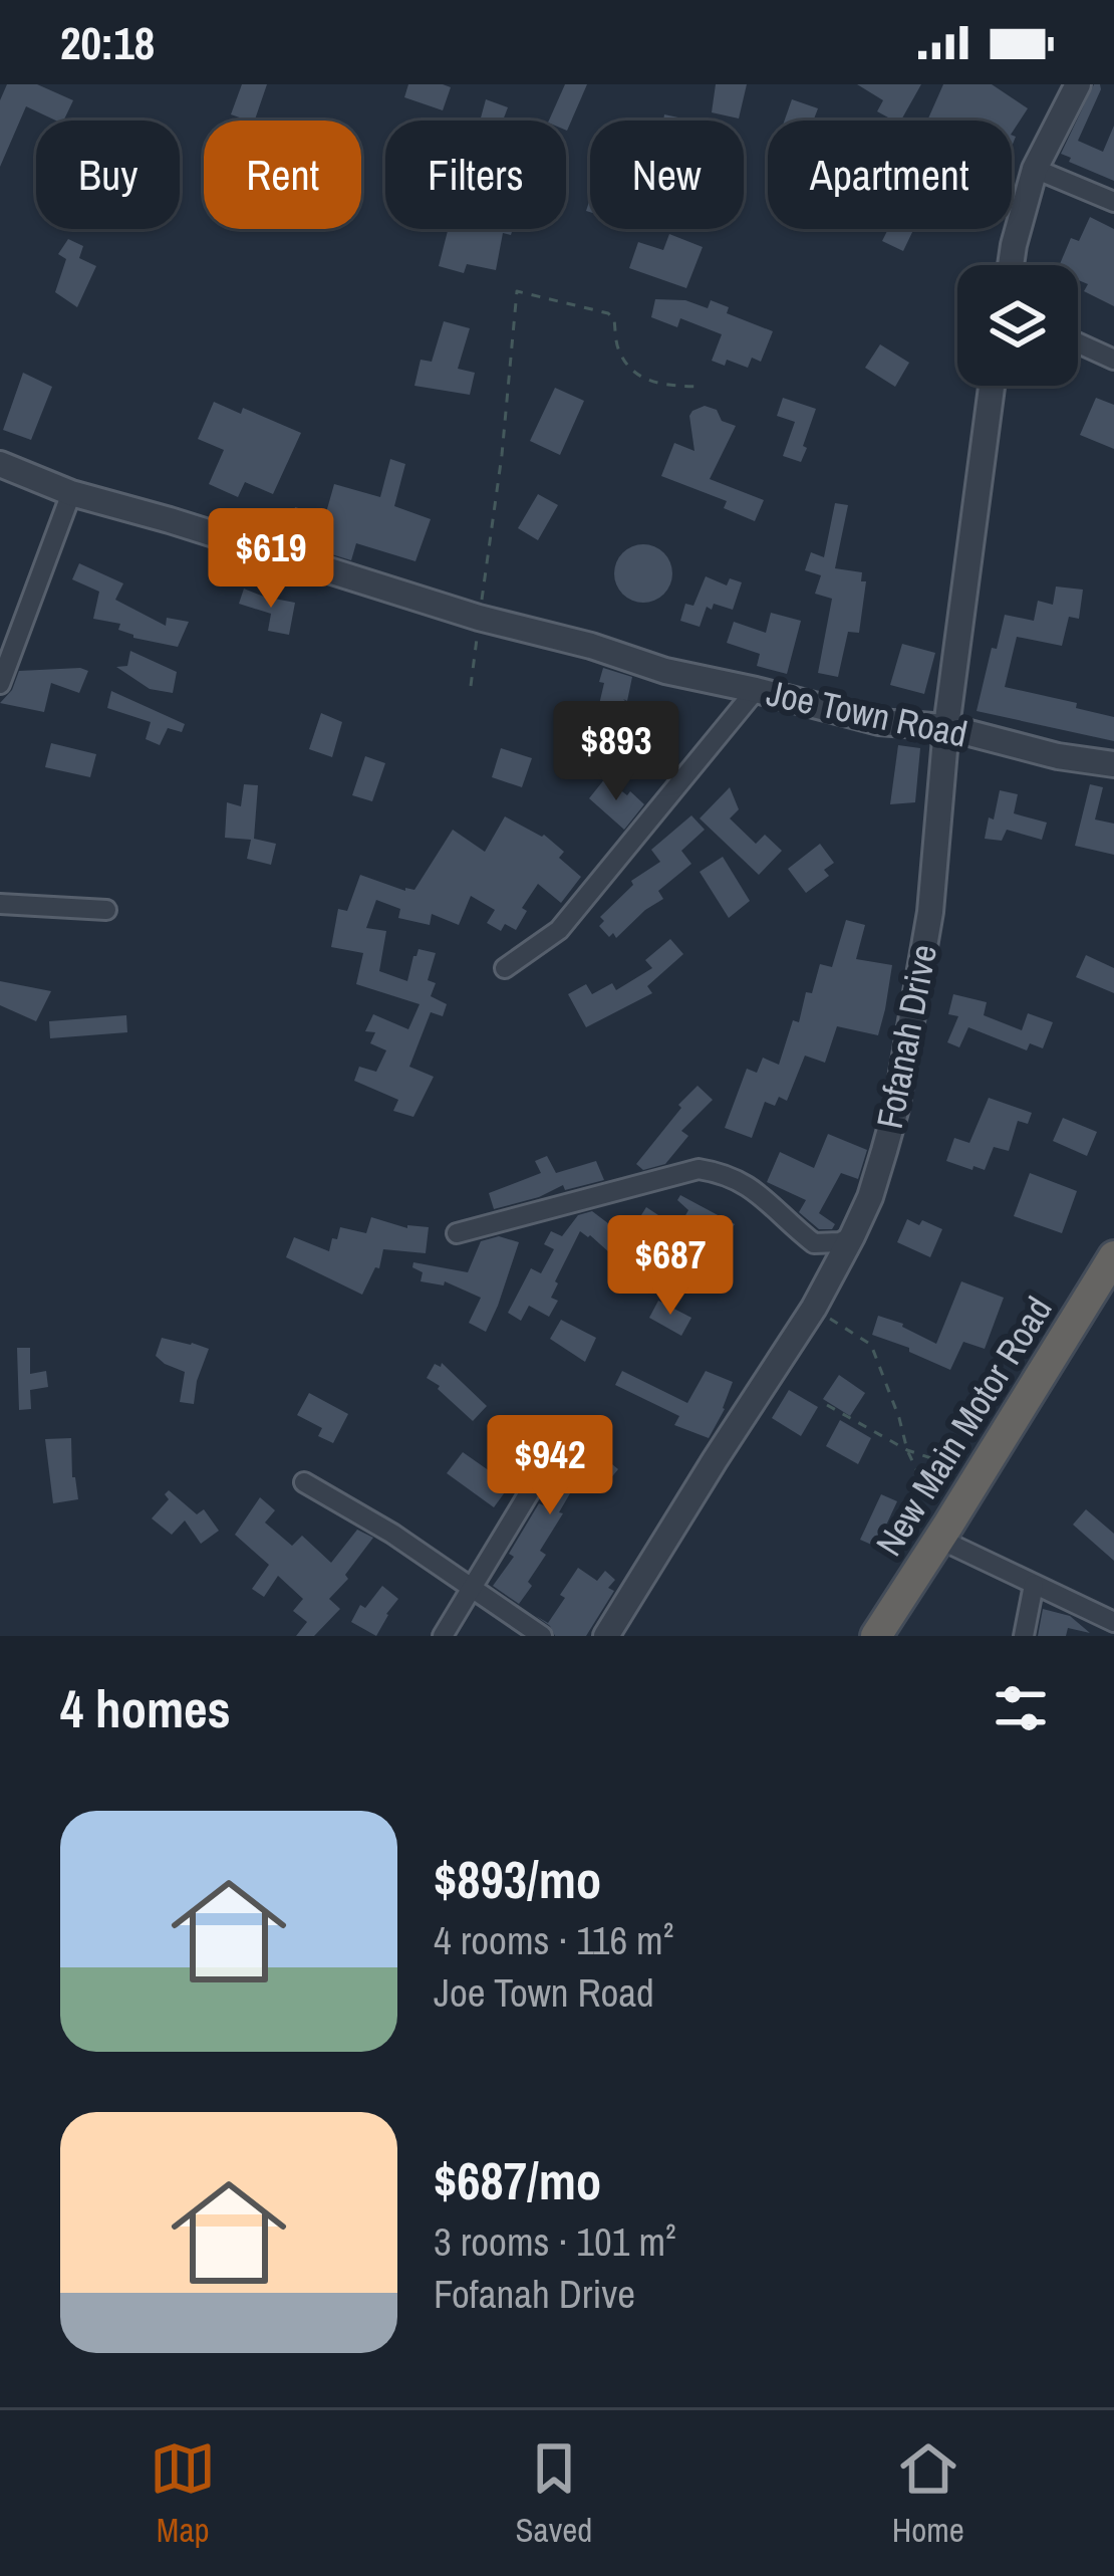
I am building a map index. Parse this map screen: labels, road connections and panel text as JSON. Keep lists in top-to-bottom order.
{
  "streets": {
    "highway": ["New Main Motor Road"],
    "street": ["Joe Town Road", "Fofanah Drive"]
  },
  "crossings": [
    ["Joe Town Road", "Fofanah Drive"]
  ],
  "page": {
    "status": "20:18",
    "chip": [
      "Buy",
      "Rent",
      "Filters",
      "New",
      "Apartment"
    ],
    "price": [
      "$619",
      "$893",
      "$687",
      "$942"
    ],
    "heading": "4 homes",
    "list": [
      {
        "name": "$893/mo",
        "note": "4 rooms · 116 m² · Joe Town Road"
      },
      {
        "name": "$687/mo",
        "note": "3 rooms · 101 m² · Fofanah Drive"
      }
    ],
    "tabs": ["Map", "Saved", "Home"]
  }
}
